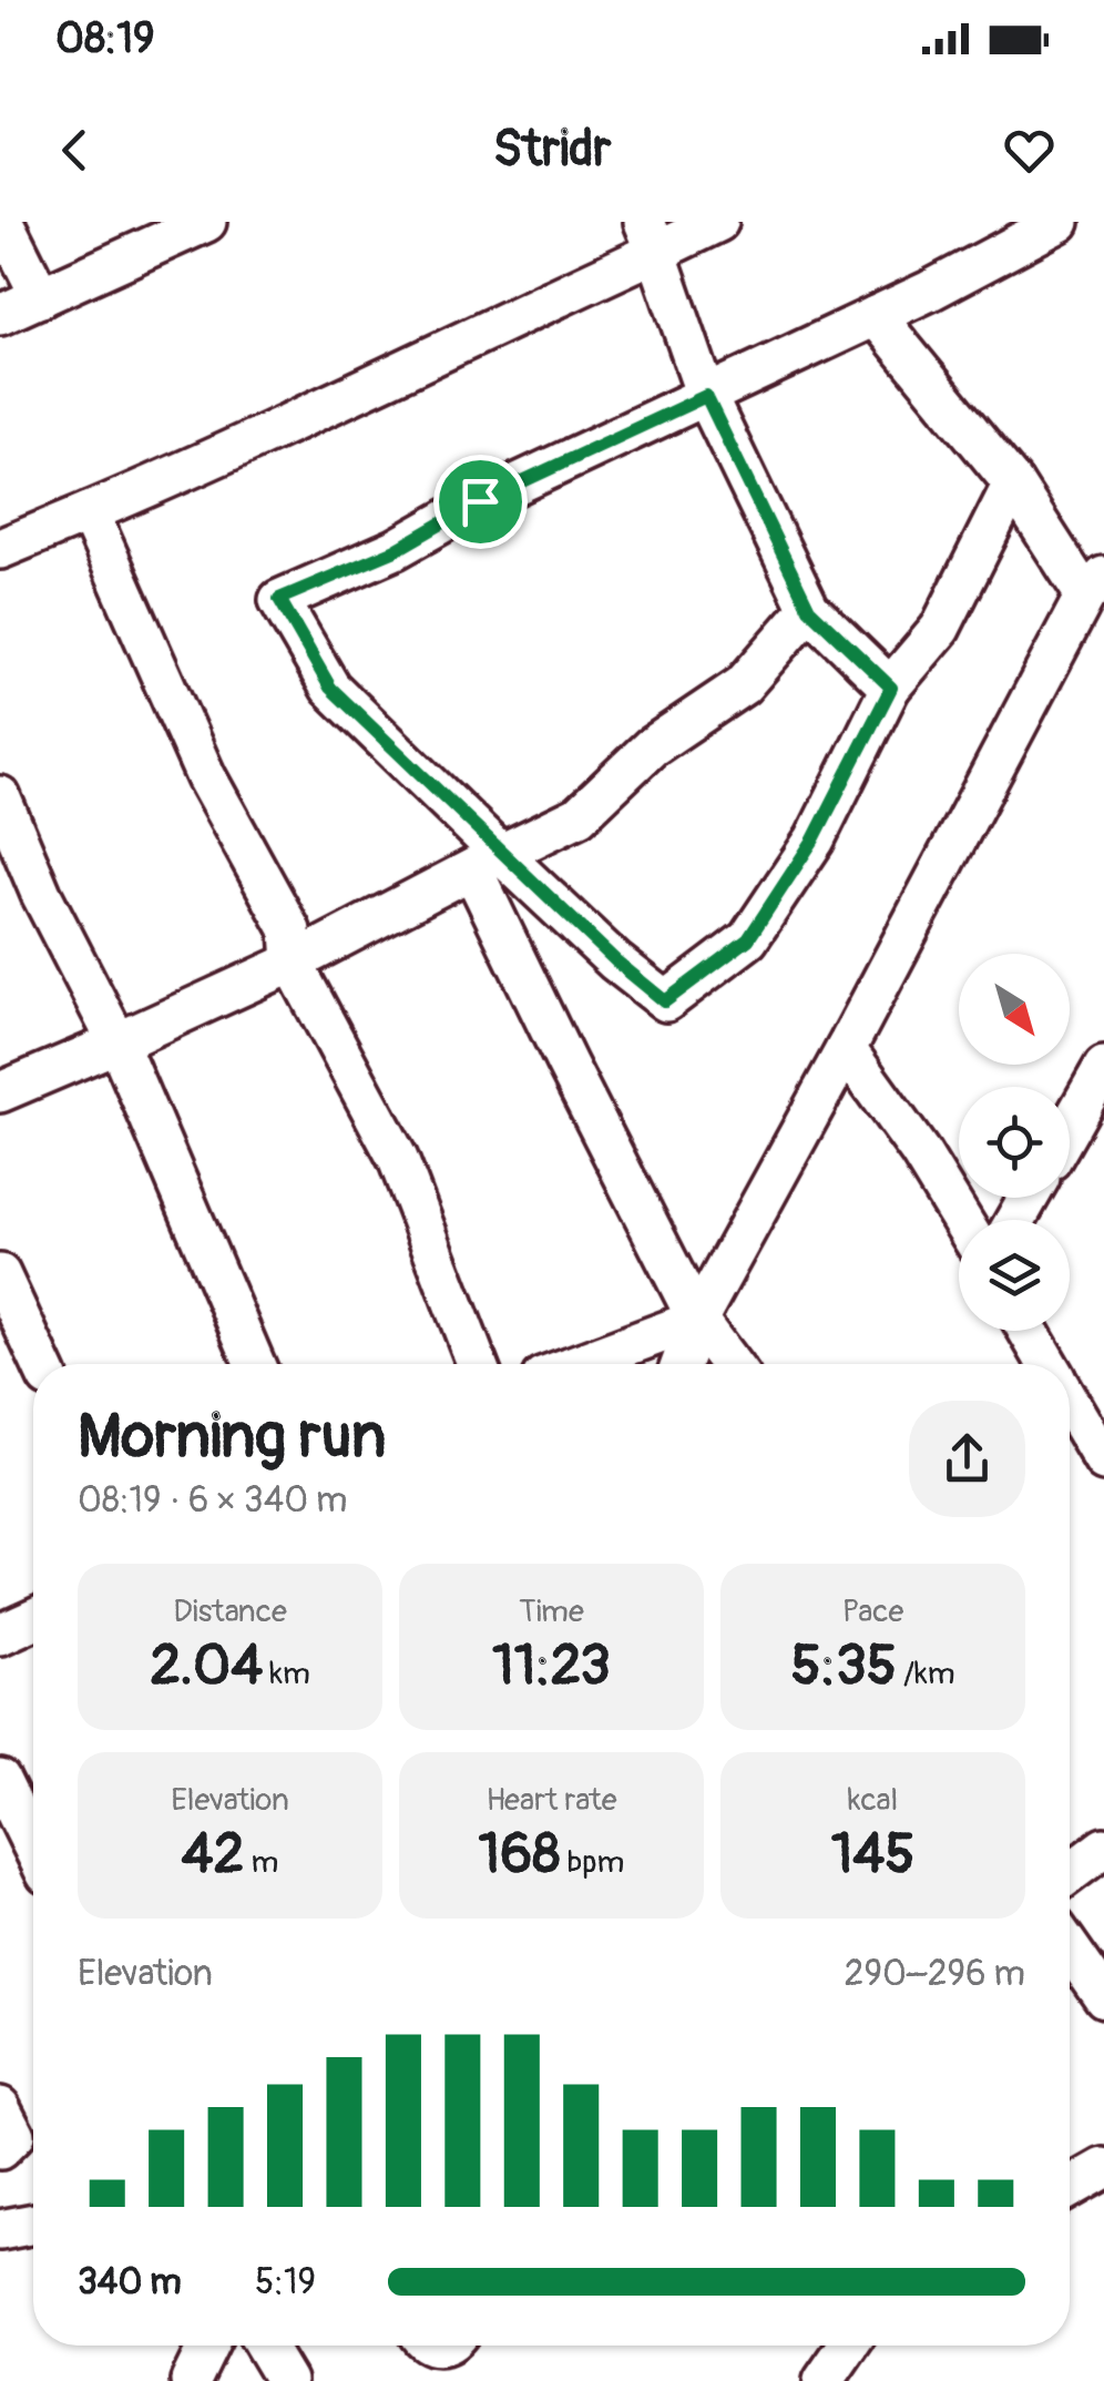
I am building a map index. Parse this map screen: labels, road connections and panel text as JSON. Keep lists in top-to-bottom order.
{
  "north": "bottom right",
  "page": {
    "status": "08:19",
    "header": "Stridr",
    "heading": ["Morning run", "08:19 · 6 × 340 m"],
    "stats": [
      ["Distance", "2.04 km"],
      ["Time", "11:23"],
      ["Pace", "5:35 /km"],
      ["Elevation", "42 m"],
      ["Heart rate", "168 bpm"],
      ["kcal", "145"]
    ],
    "chart": ["Elevation", "290–296 m"],
    "list": [
      {
        "name": "340 m",
        "note": "5:19"
      }
    ]
  }
}
